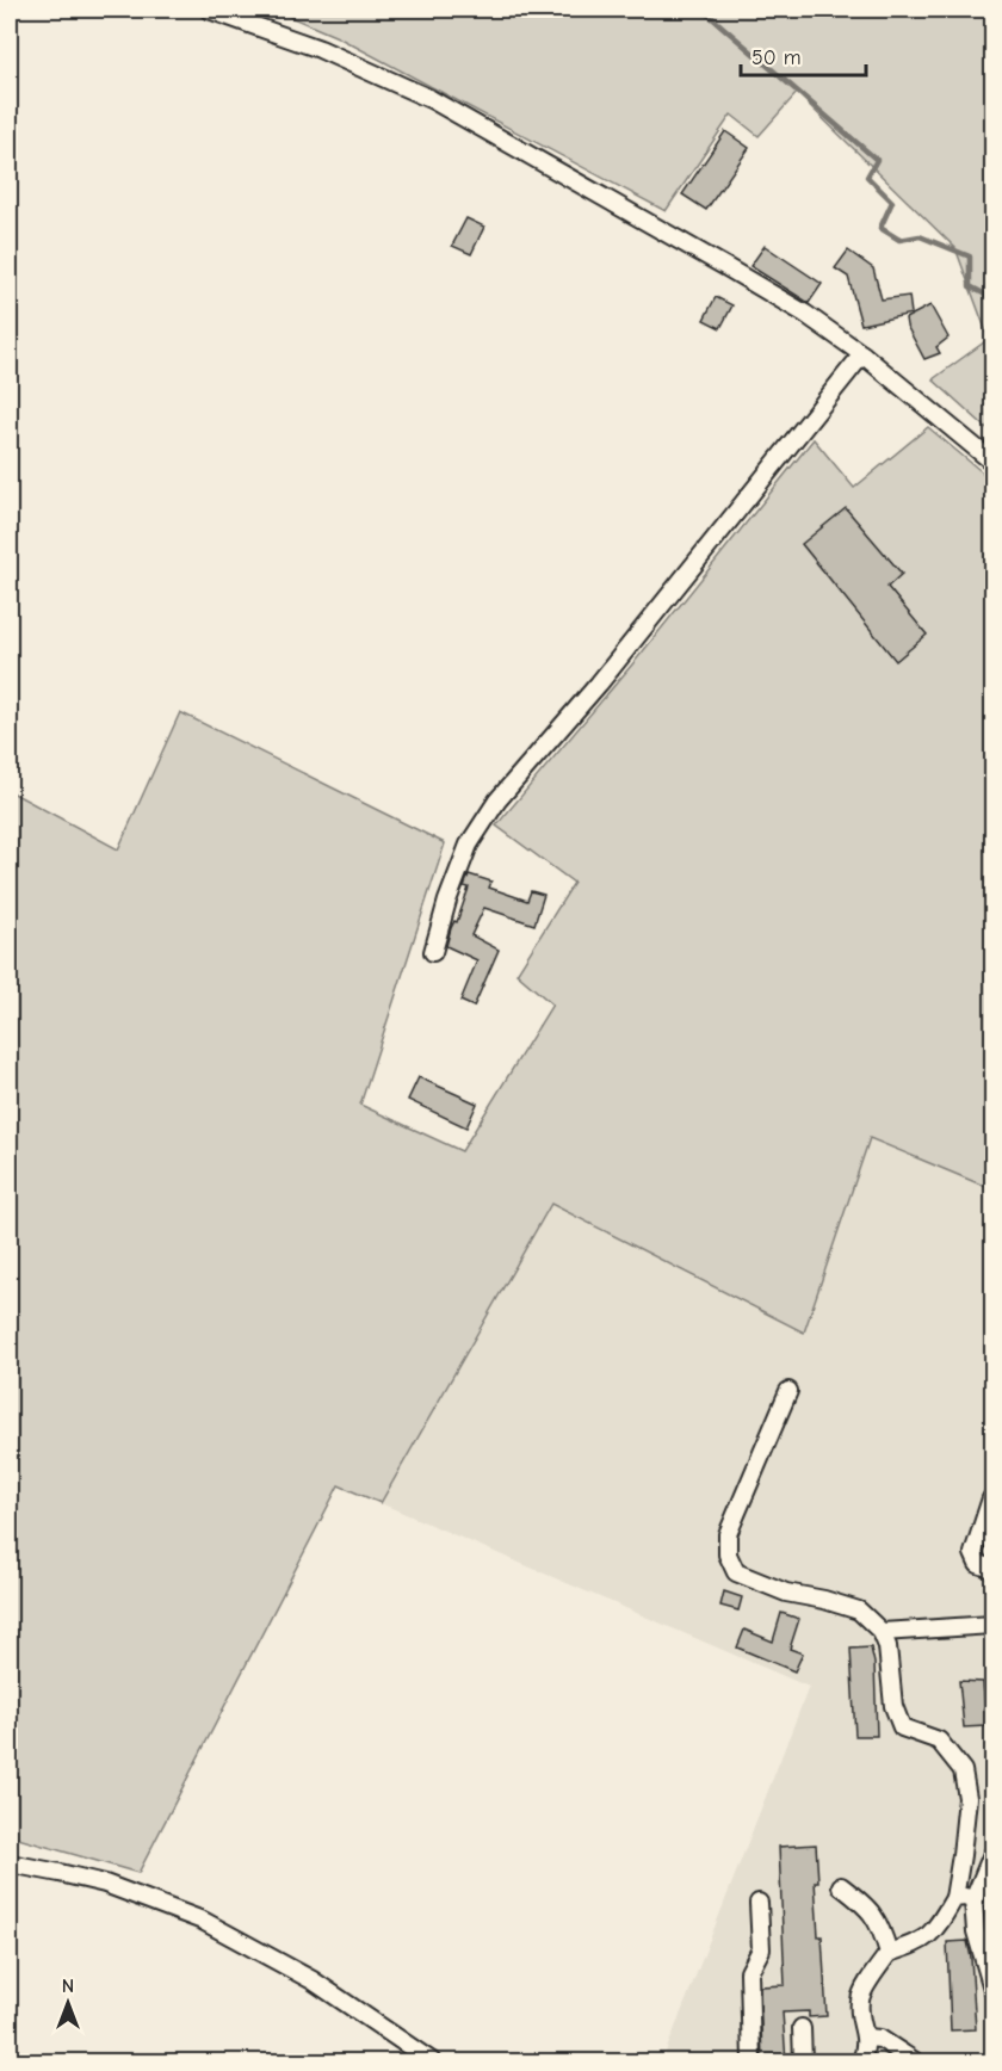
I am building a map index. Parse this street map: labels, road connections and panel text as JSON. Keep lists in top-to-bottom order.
{
  "scale_bar": "50 m",
  "north": "top"
}
